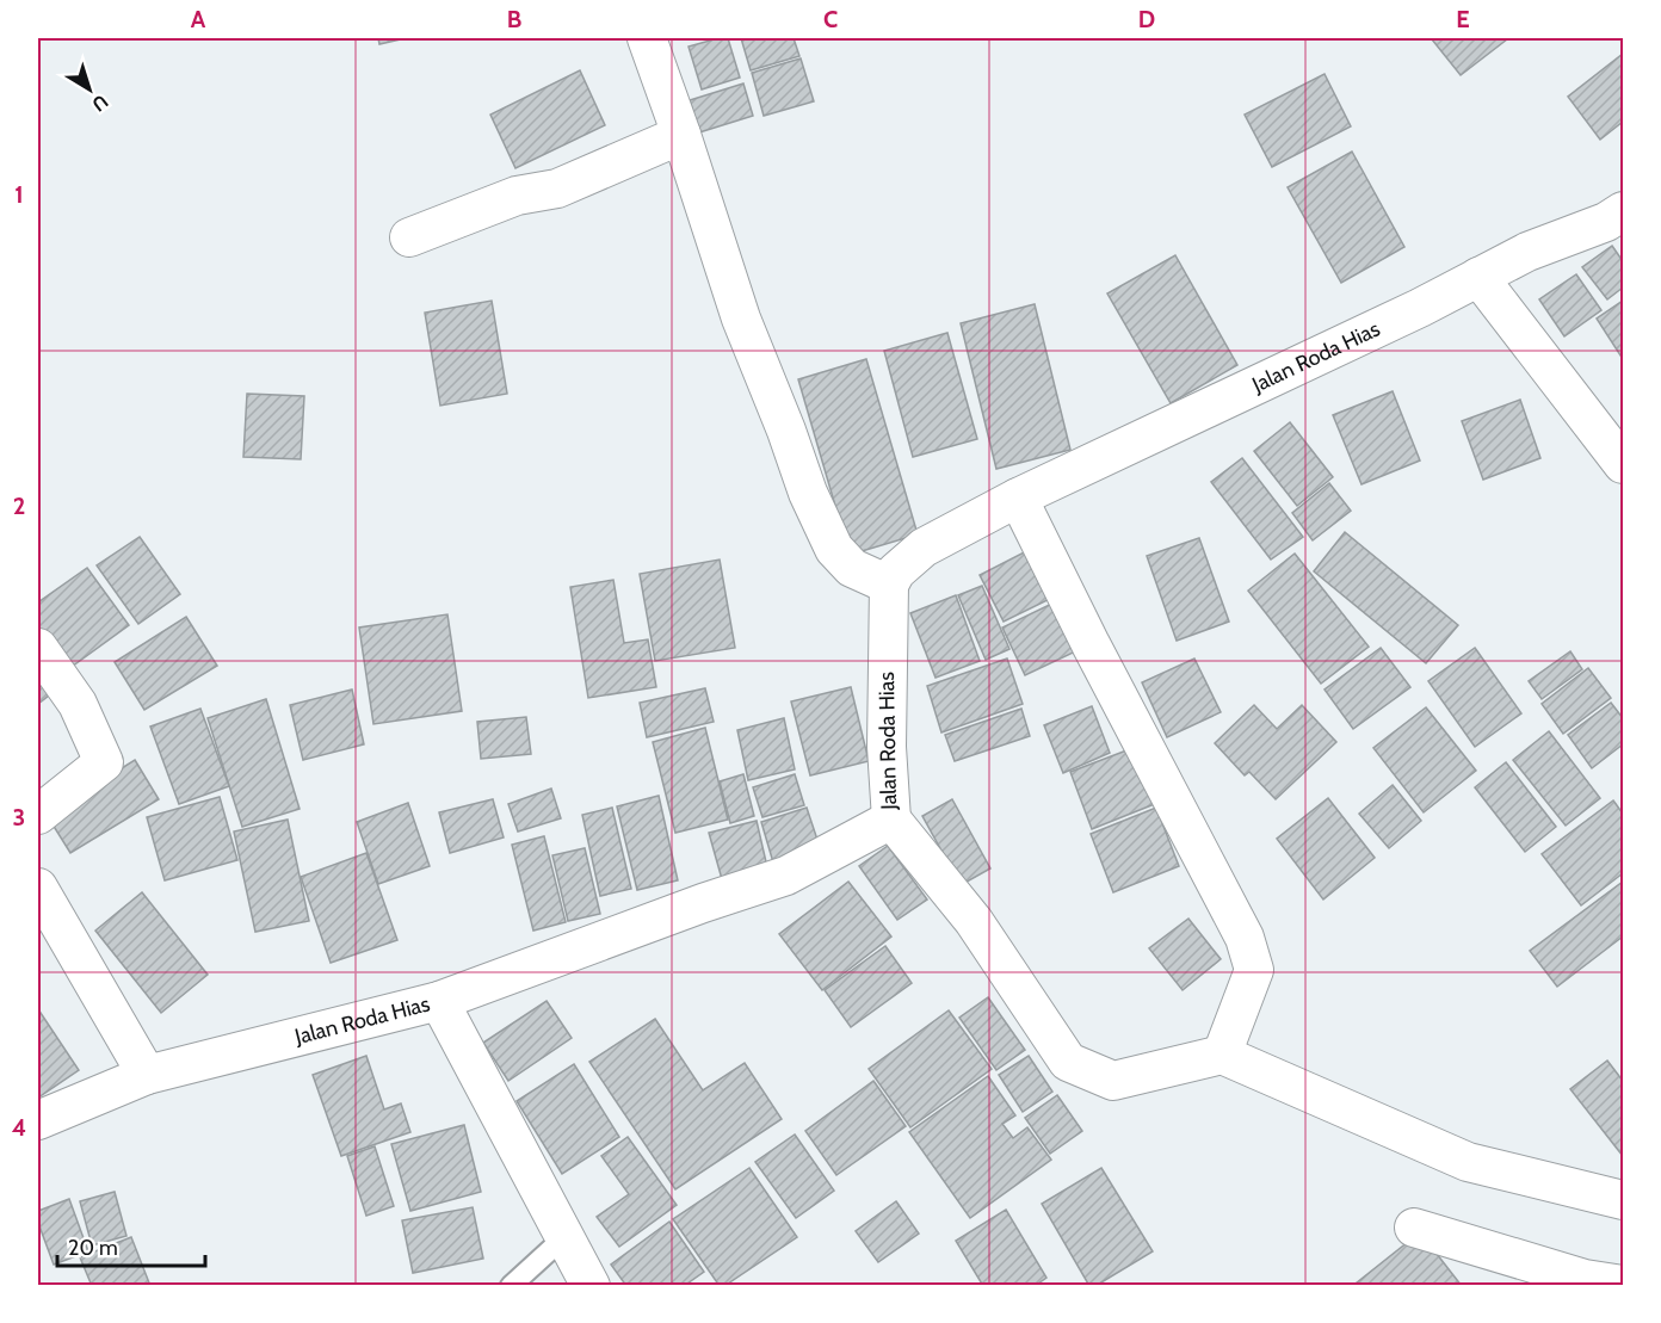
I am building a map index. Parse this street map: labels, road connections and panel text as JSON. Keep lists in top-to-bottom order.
{
  "streets": {
    "street": ["Jalan Roda Hias"]
  },
  "scale_bar": "20 m",
  "north": "bottom right",
  "grid": {
    "columns": [
      "A",
      "B",
      "C",
      "D",
      "E"
    ],
    "rows": [
      "1",
      "2",
      "3",
      "4"
    ]
  }
}
